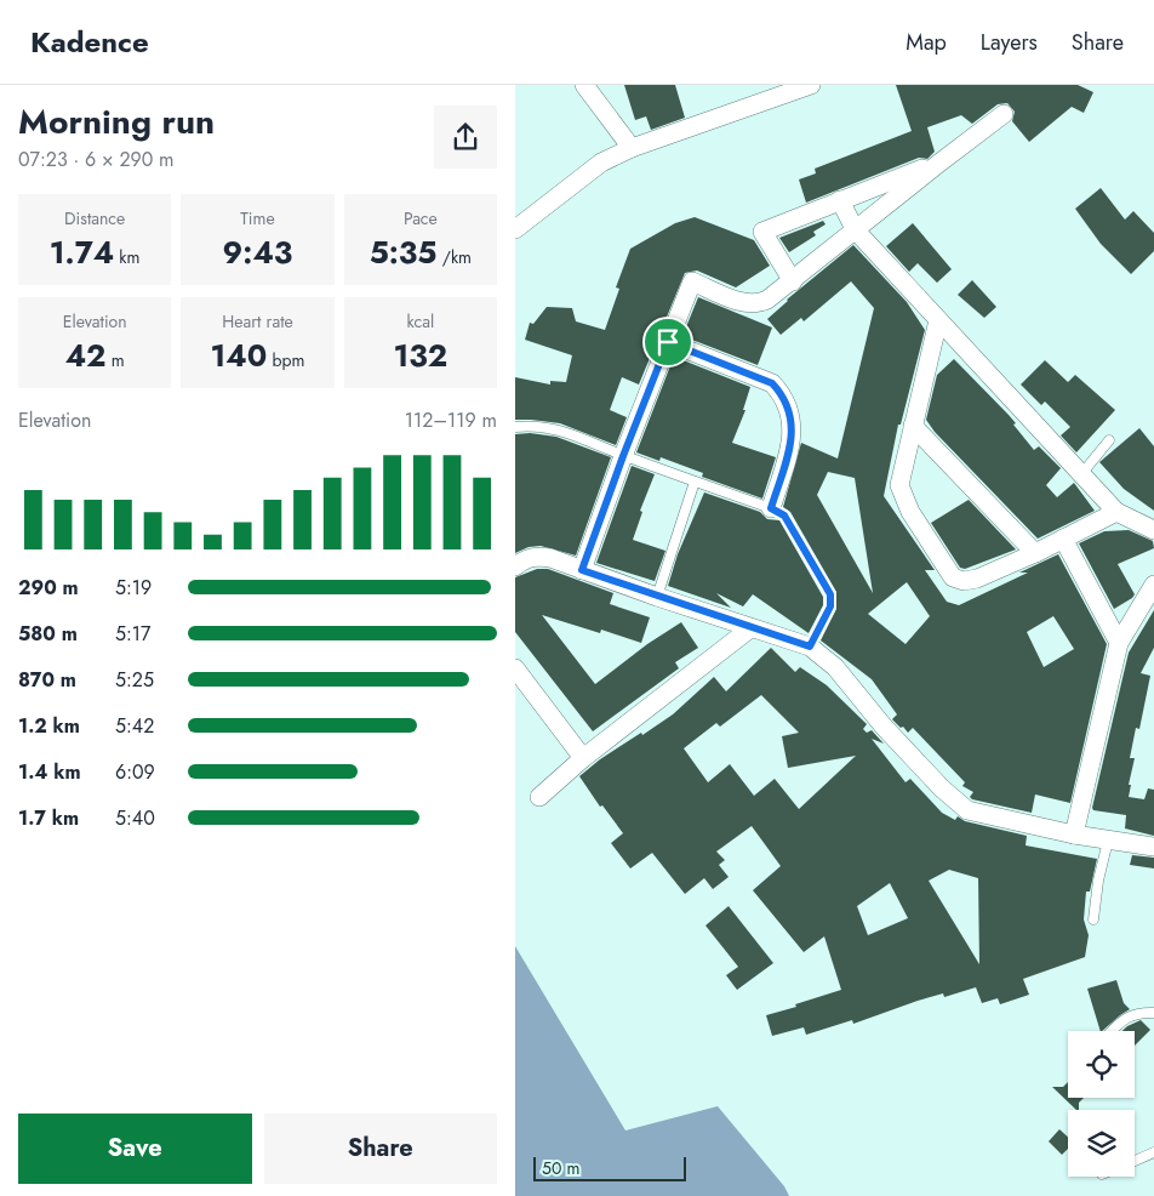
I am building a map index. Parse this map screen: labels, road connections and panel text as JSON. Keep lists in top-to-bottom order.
{
  "scale_bar": "50 m",
  "page": {
    "header": "Kadence",
    "nav": ["Map", "Layers", "Share"],
    "heading": ["Morning run", "07:23 · 6 × 290 m"],
    "stats": [
      ["Distance", "1.74 km"],
      ["Time", "9:43"],
      ["Pace", "5:35 /km"],
      ["Elevation", "42 m"],
      ["Heart rate", "140 bpm"],
      ["kcal", "132"]
    ],
    "chart": ["Elevation", "112–119 m"],
    "list": [
      {
        "name": "290 m",
        "note": "5:19"
      },
      {
        "name": "580 m",
        "note": "5:17"
      },
      {
        "name": "870 m",
        "note": "5:25"
      },
      {
        "name": "1.2 km",
        "note": "5:42"
      },
      {
        "name": "1.4 km",
        "note": "6:09"
      },
      {
        "name": "1.7 km",
        "note": "5:40"
      }
    ],
    "buttons": ["Save", "Share"],
    "scale": "50 m"
  }
}
